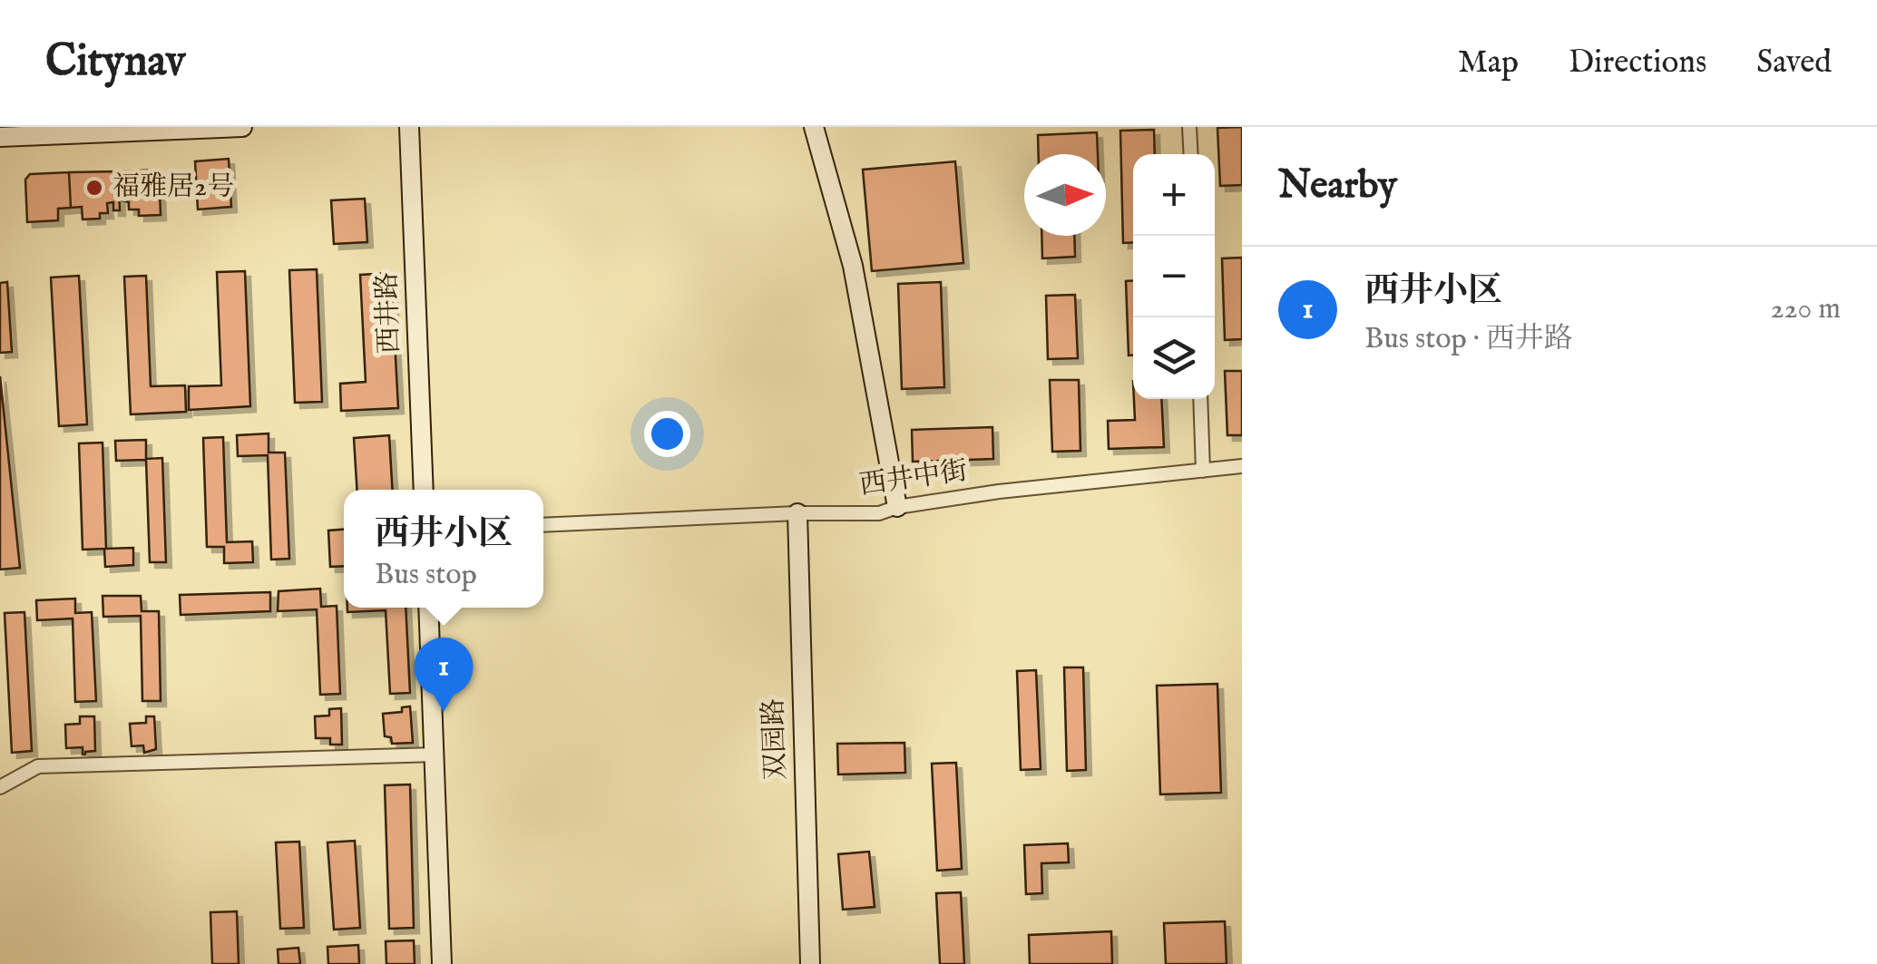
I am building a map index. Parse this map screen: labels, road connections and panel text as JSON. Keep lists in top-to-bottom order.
{
  "streets": {
    "street": ["西井路", "西井中街", "双园路"]
  },
  "crossings": [
    ["西井中街", "双园路"]
  ],
  "places": ["福雅居2号"],
  "north": "right",
  "page": {
    "header": "Citynav",
    "nav": ["Map", "Directions", "Saved"],
    "heading": "Nearby",
    "map_buttons": ["+", "−"],
    "list": [
      {
        "mark": "1",
        "name": "西井小区",
        "note": "Bus stop · 西井路",
        "value": "220 m"
      }
    ],
    "popup": ["西井小区", "Bus stop"],
    "pins": "1"
  }
}
